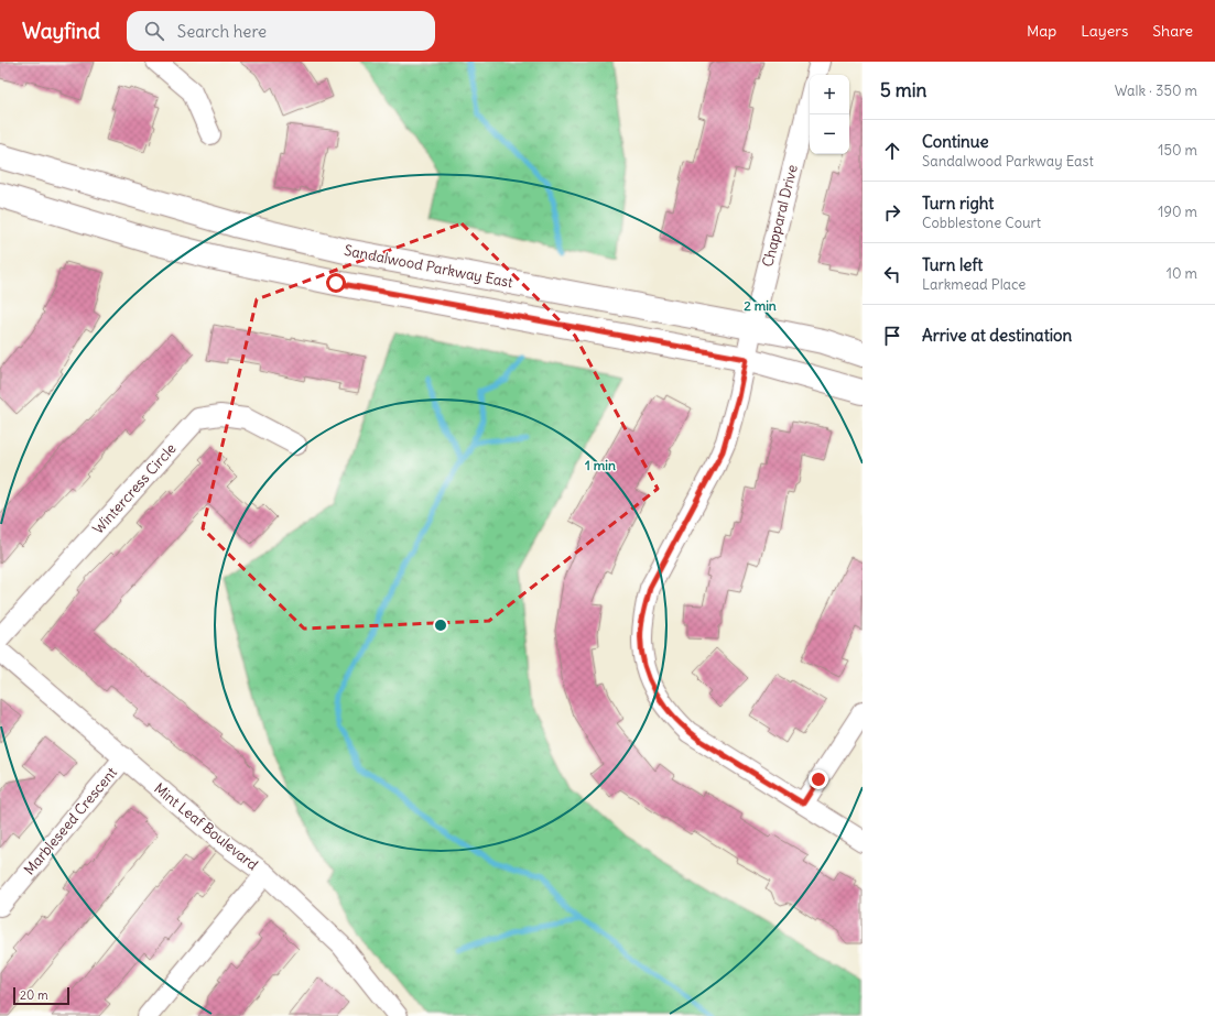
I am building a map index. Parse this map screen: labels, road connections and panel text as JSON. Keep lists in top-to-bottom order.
{
  "streets": {
    "main road": ["Sandalwood Parkway East"],
    "street": [
      "Chapparal Drive",
      "Wintercress Circle",
      "Marbleseed Crescent",
      "Mint Leaf Boulevard"
    ]
  },
  "crossings": [
    ["Chapparal Drive", "Sandalwood Parkway East"],
    ["Marbleseed Crescent", "Mint Leaf Boulevard"]
  ],
  "scale_bar": "20 m",
  "page": {
    "header": "Wayfind",
    "search": "Search here",
    "nav": ["Map", "Layers", "Share"],
    "heading": ["5 min", "Walk · 350 m"],
    "map_buttons": ["+", "−"],
    "list": [
      ["Continue", "Sandalwood Parkway East", "150 m"],
      ["Turn right", "Cobblestone Court", "190 m"],
      ["Turn left", "Larkmead Place", "10 m"],
      "Arrive at destination"
    ],
    "scale": "20 m"
  },
  "rings": ["2 min", "1 min"]
}
